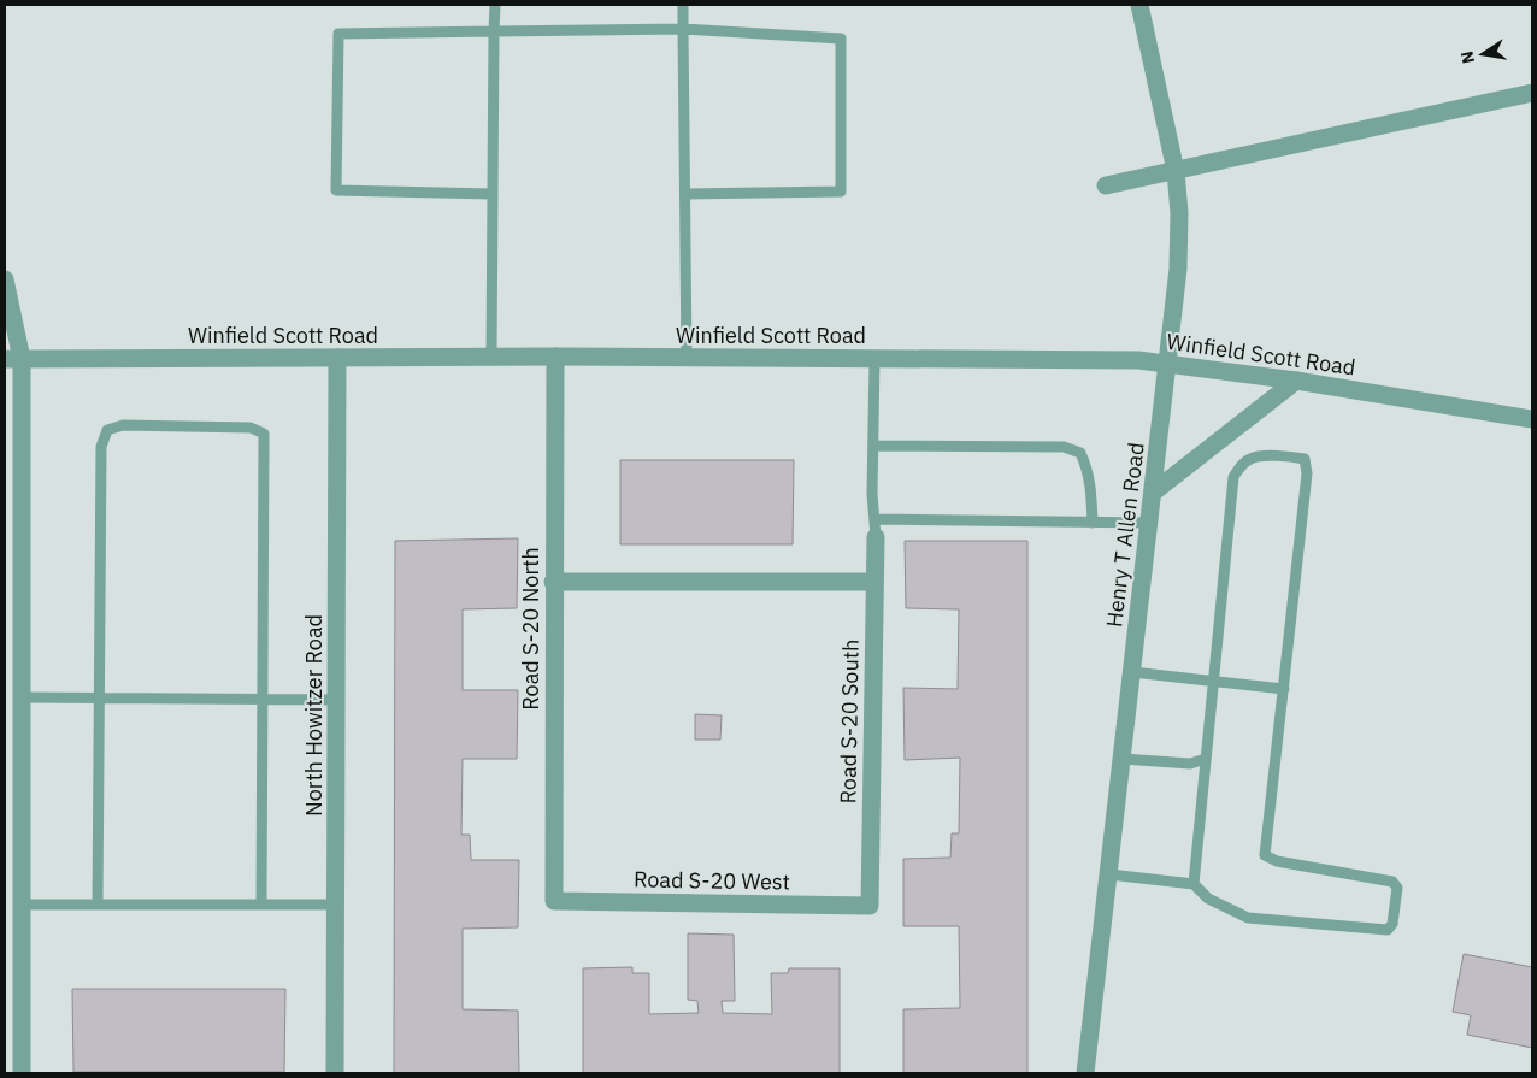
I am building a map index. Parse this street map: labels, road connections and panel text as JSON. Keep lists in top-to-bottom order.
{
  "streets": {
    "street": [
      "Winfield Scott Road",
      "Henry T Allen Road",
      "Road S-20 North",
      "North Howitzer Road",
      "Road S-20 South",
      "Road S-20 West"
    ]
  },
  "crossings": [
    ["Winfield Scott Road", "Henry T Allen Road"],
    ["Winfield Scott Road", "Road S-20 North"],
    ["Winfield Scott Road", "North Howitzer Road"],
    ["Road S-20 North", "Road S-20 West"],
    ["Road S-20 South", "Road S-20 West"]
  ],
  "north": "left"
}
